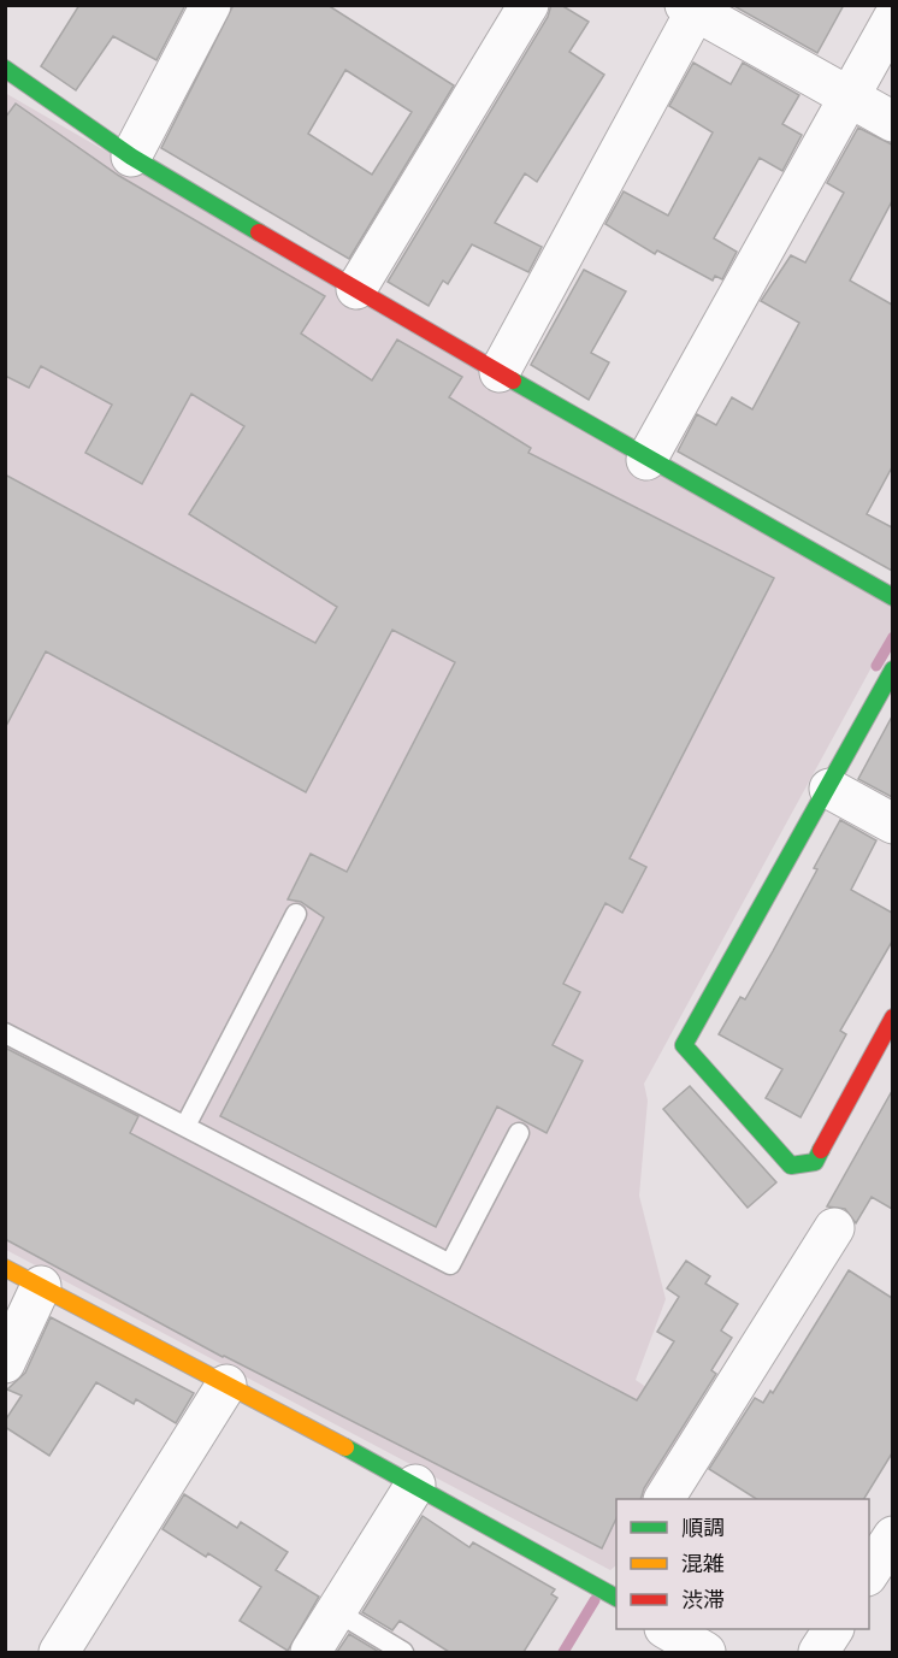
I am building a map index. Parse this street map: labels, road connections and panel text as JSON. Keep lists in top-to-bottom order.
{
  "legend": ["順調", "混雑", "渋滞"]
}
